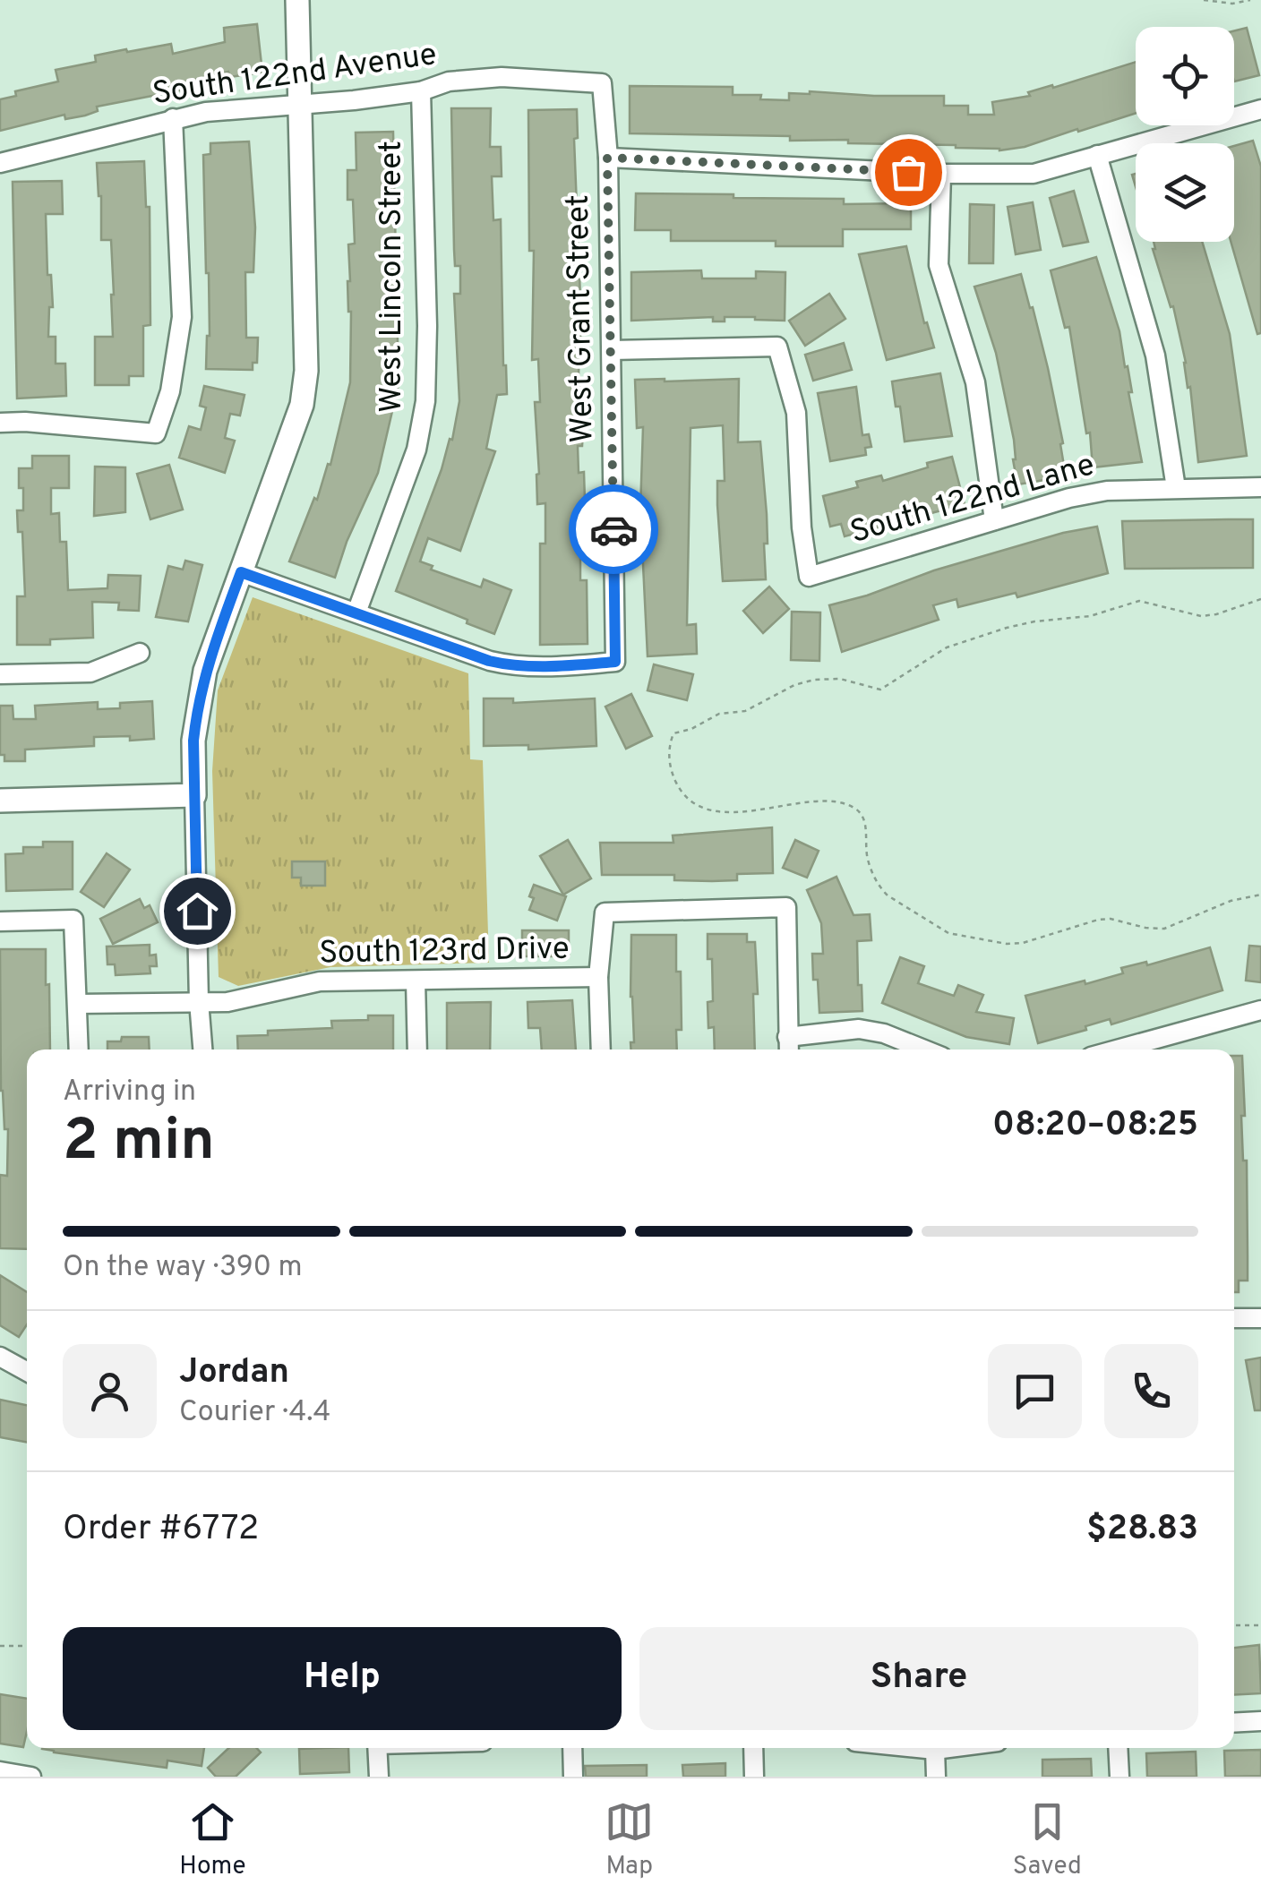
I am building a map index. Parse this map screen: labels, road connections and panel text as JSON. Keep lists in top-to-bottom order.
{
  "streets": {
    "street": [
      "South 122nd Avenue",
      "West Lincoln Street",
      "West Grant Street",
      "South 122nd Lane",
      "South 123rd Drive"
    ]
  },
  "crossings": [
    ["South 122nd Avenue", "West Lincoln Street"],
    ["South 122nd Avenue", "West Grant Street"],
    ["West Lincoln Street", "West Grant Street"],
    ["West Grant Street", "South 122nd Lane"]
  ],
  "page": {
    "heading": ["2 min", "Arriving in", "08:20–08:25"],
    "panel": [
      "Jordan",
      "Courier · 4.4",
      "Order #6772",
      "$28.83"
    ],
    "bar": "On the way · 390 m",
    "buttons": ["Help", "Share"],
    "tabs": ["Home", "Map", "Saved"]
  }
}
